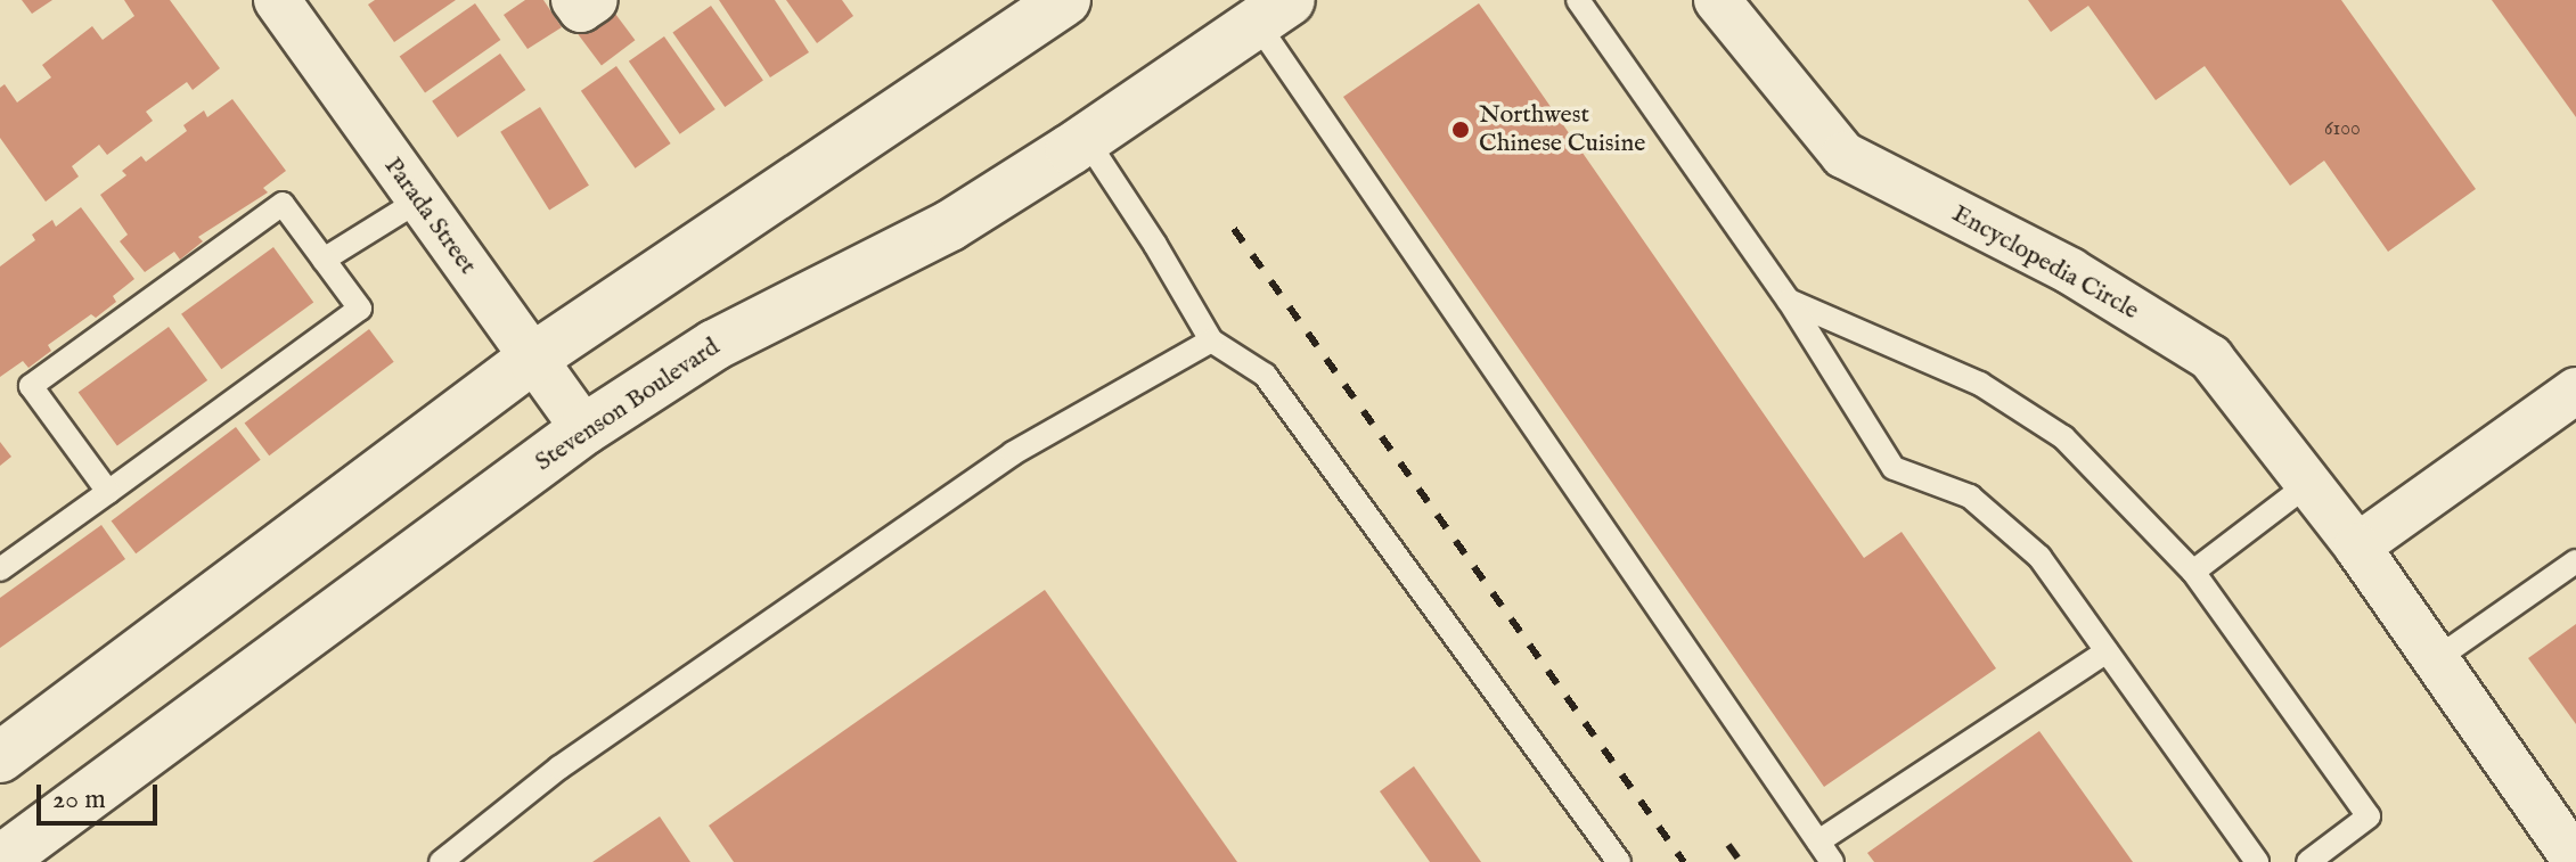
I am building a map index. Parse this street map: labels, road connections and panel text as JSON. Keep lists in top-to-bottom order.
{
  "streets": {
    "main road": ["Stevenson Boulevard"],
    "street": ["Parada Street", "Encyclopedia Circle"]
  },
  "crossings": [
    ["Parada Street", "Stevenson Boulevard"]
  ],
  "places": ["Northwest Chinese Cuisine"],
  "house_numbers": ["6100"],
  "scale_bar": "20 m"
}
